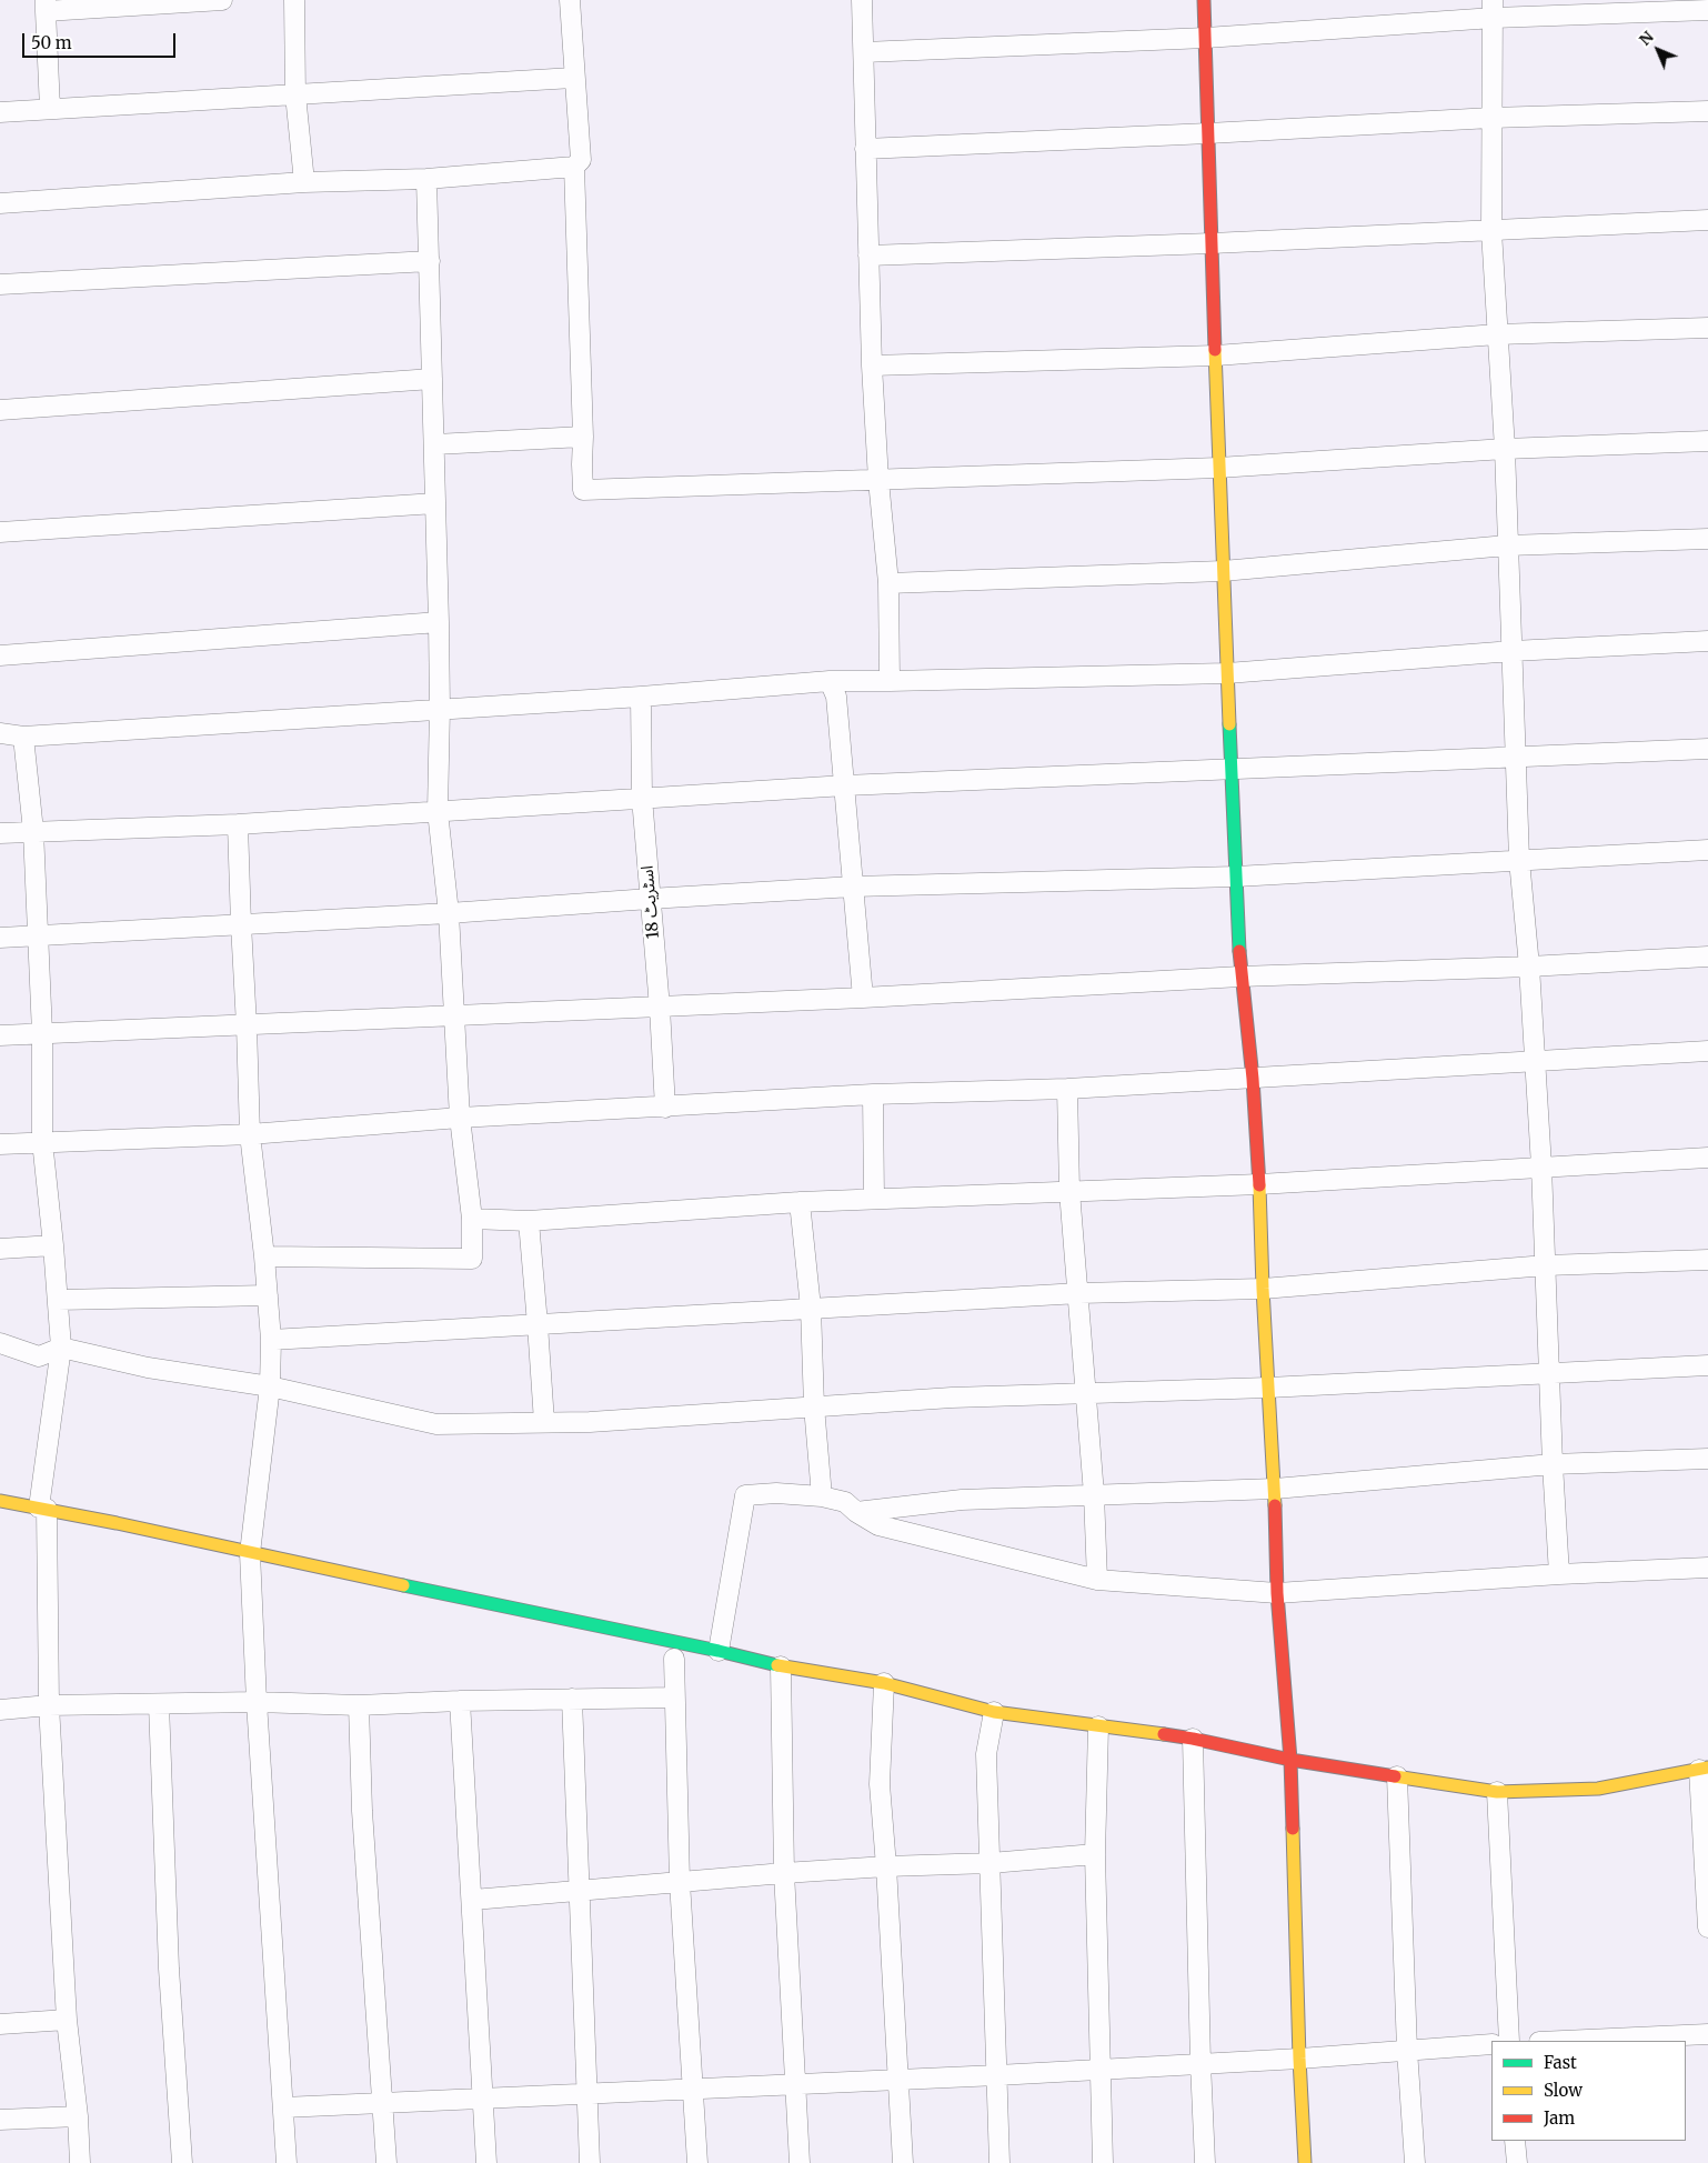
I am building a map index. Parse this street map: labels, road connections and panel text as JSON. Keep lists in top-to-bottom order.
{
  "streets": {
    "street": ["اسٹریٹ 18"]
  },
  "legend": ["Fast", "Slow", "Jam"],
  "scale_bar": "50 m",
  "north": "top left"
}
